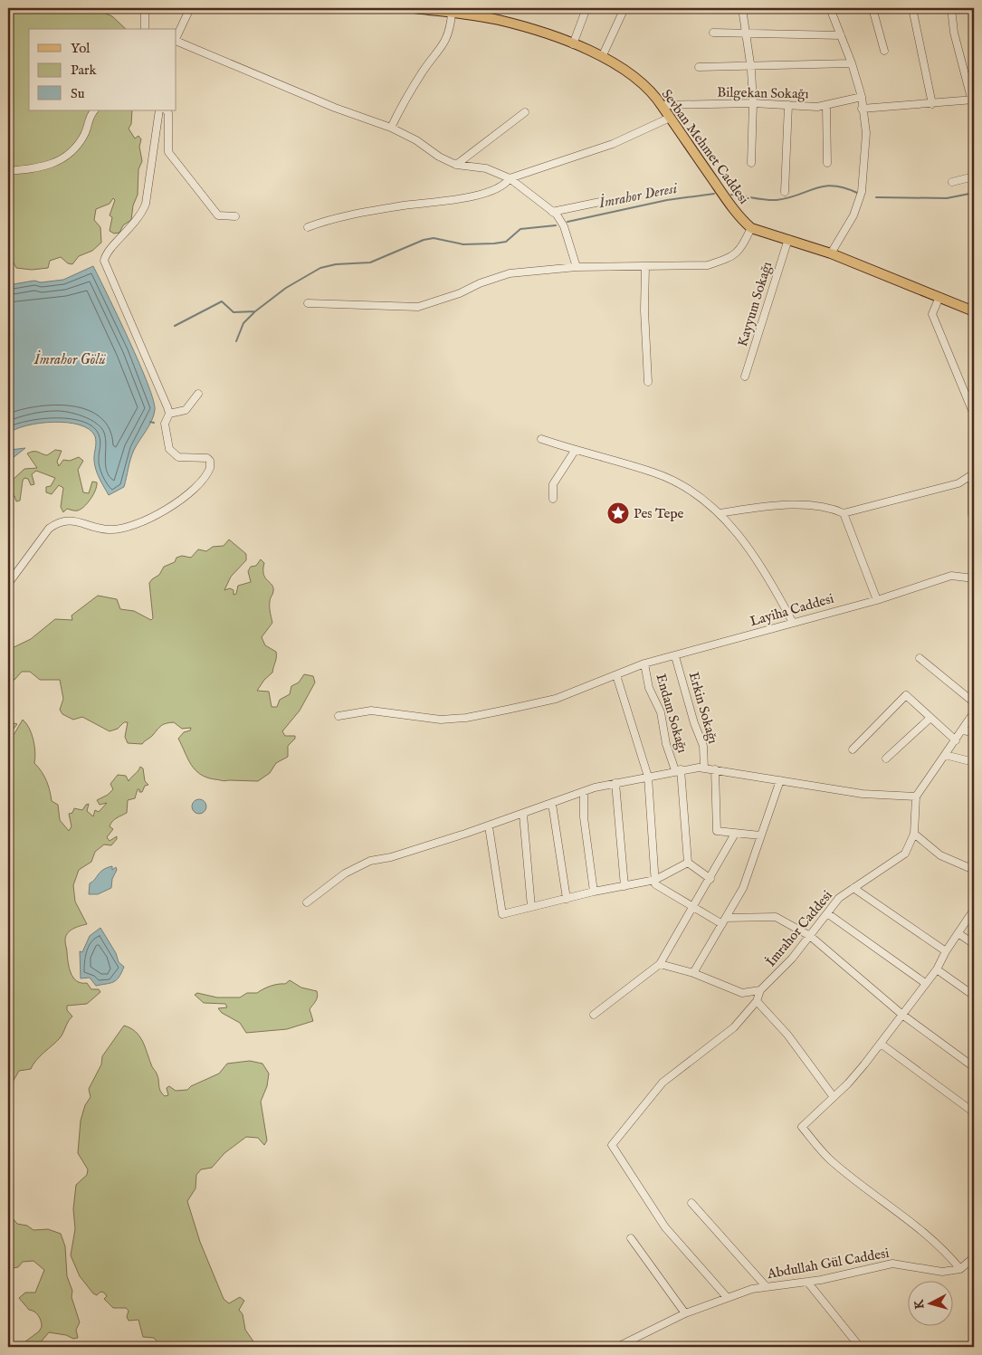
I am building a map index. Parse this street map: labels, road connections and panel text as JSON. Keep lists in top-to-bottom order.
{
  "streets": {
    "main road": ["Sevban Mehmet Caddesi"],
    "street": [
      "Bilgekan Sokağı",
      "Kayyum Sokağı",
      "Layiha Caddesi",
      "Erkin Sokağı",
      "Endam Sokağı",
      "İmrahor Caddesi",
      "Abdullah Gül Caddesi"
    ]
  },
  "crossings": [
    ["Bilgekan Sokağı", "Sevban Mehmet Caddesi"],
    ["Sevban Mehmet Caddesi", "Kayyum Sokağı"],
    ["Layiha Caddesi", "Erkin Sokağı"],
    ["Layiha Caddesi", "Endam Sokağı"],
    ["İmrahor Caddesi", "Abdullah Gül Caddesi"]
  ],
  "water": ["İmrahor Deresi", "İmrahor Gölü"],
  "places": {
    "place": ["Pes Tepe"]
  },
  "legend": ["Yol", "Park", "Su"],
  "north": "left"
}
